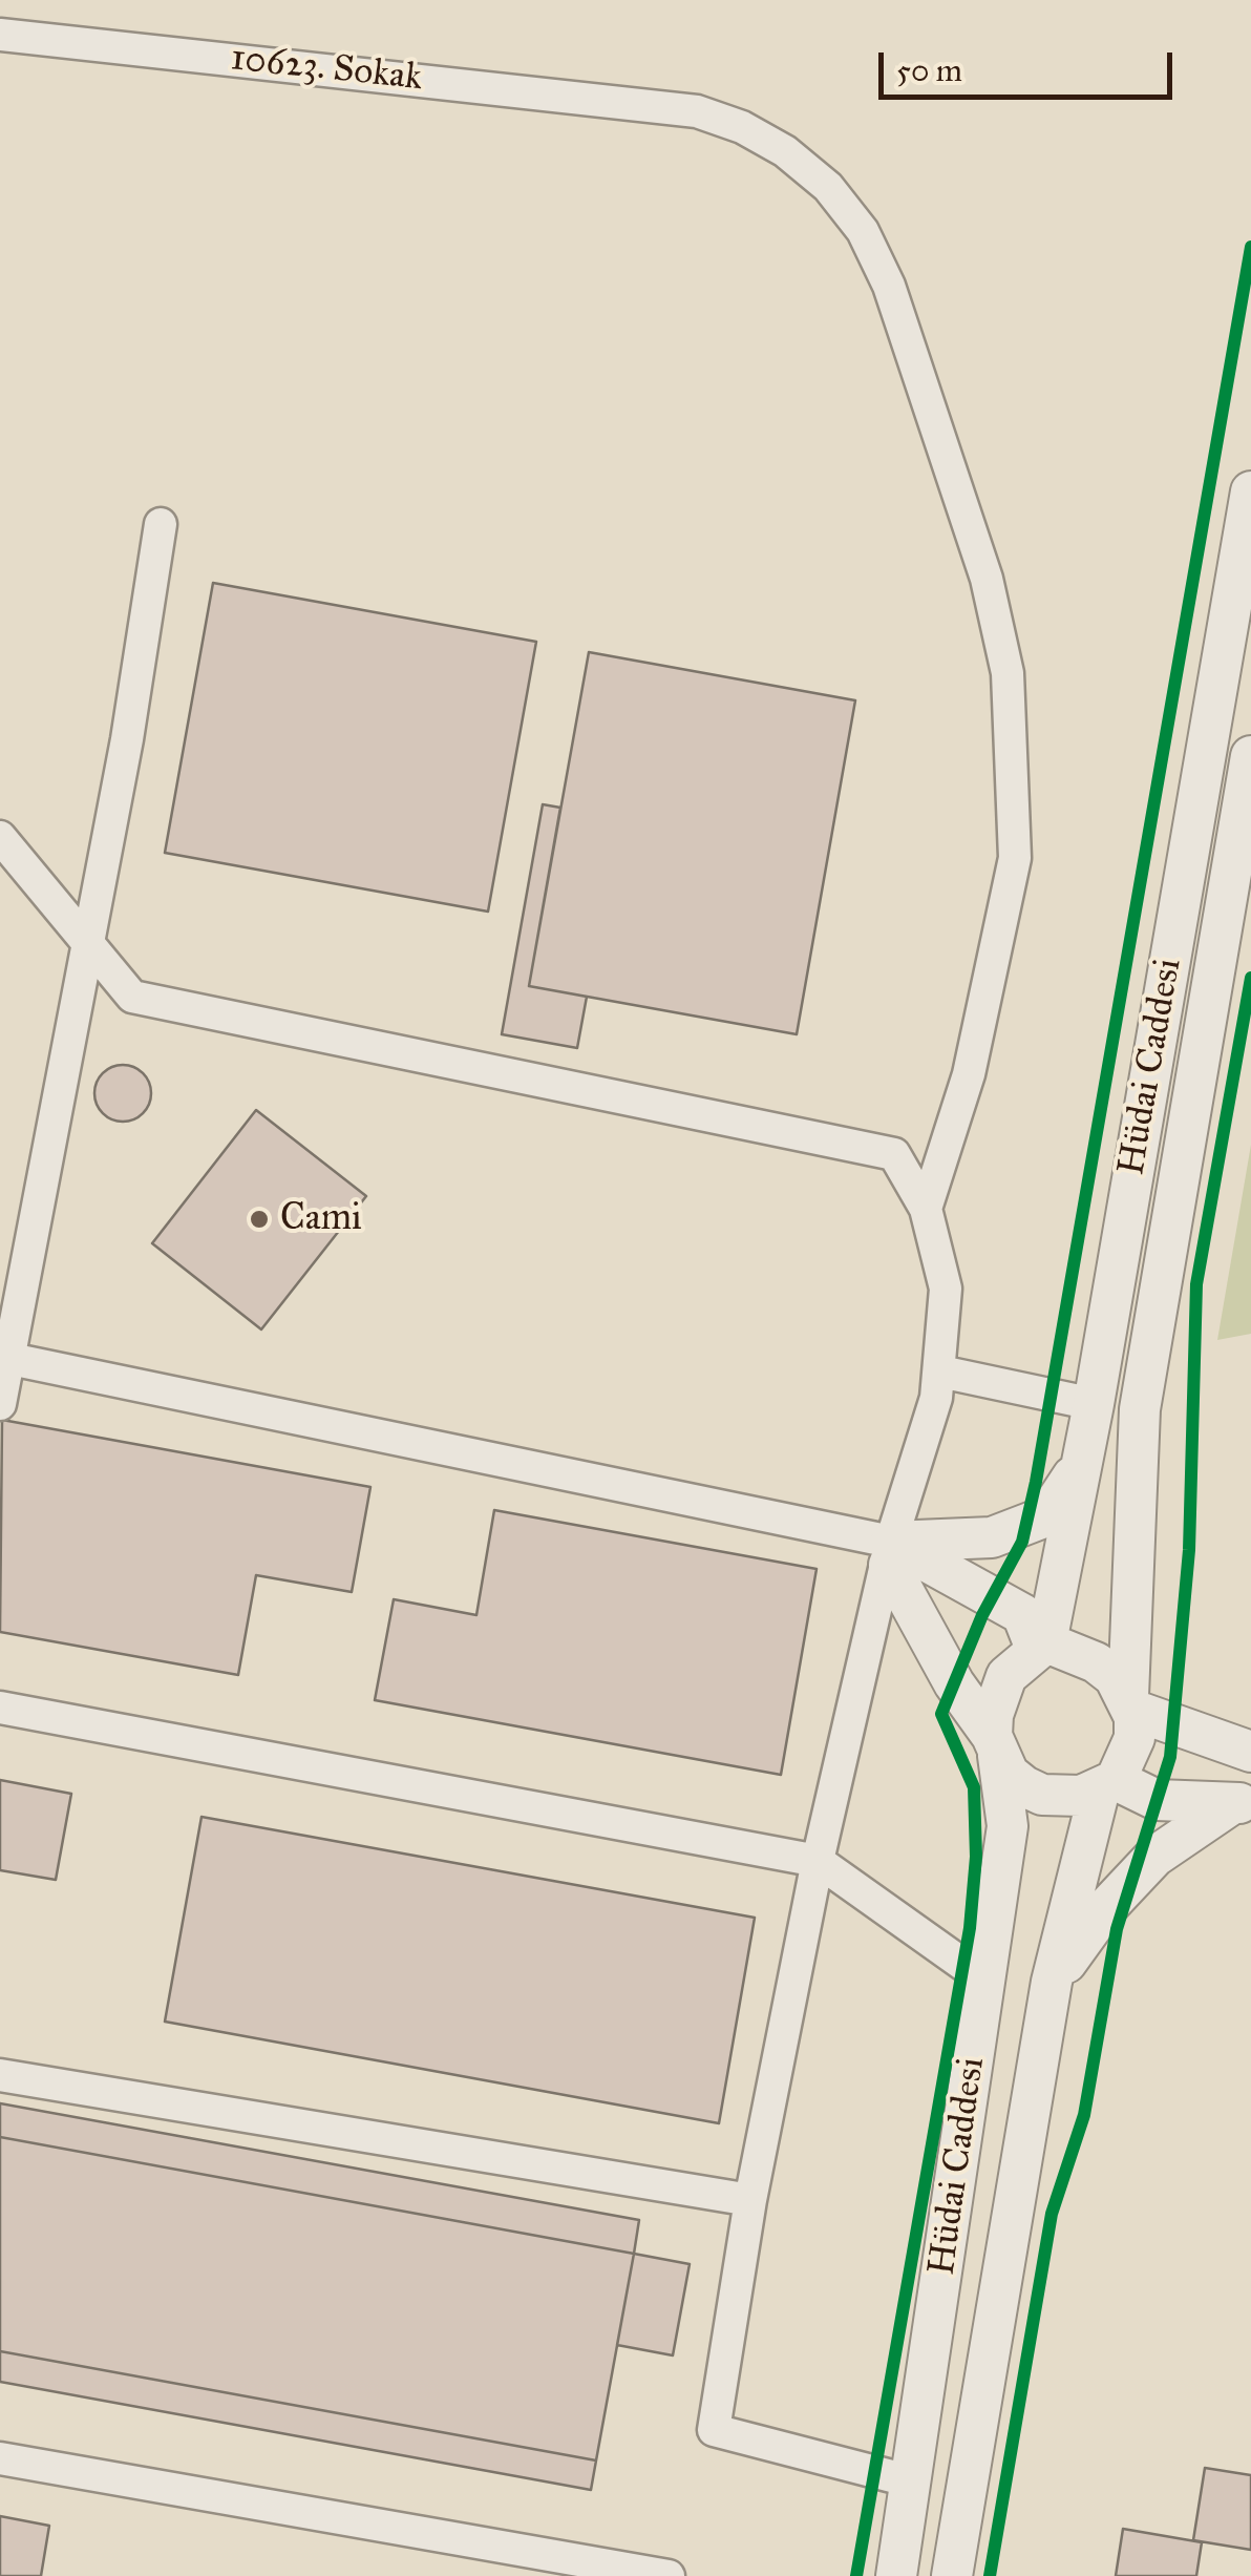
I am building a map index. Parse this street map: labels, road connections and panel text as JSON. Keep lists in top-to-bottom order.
{
  "streets": {
    "street": ["10623. Sokak", "Hüdai Caddesi"]
  },
  "places": ["Cami"],
  "scale_bar": "50 m"
}
